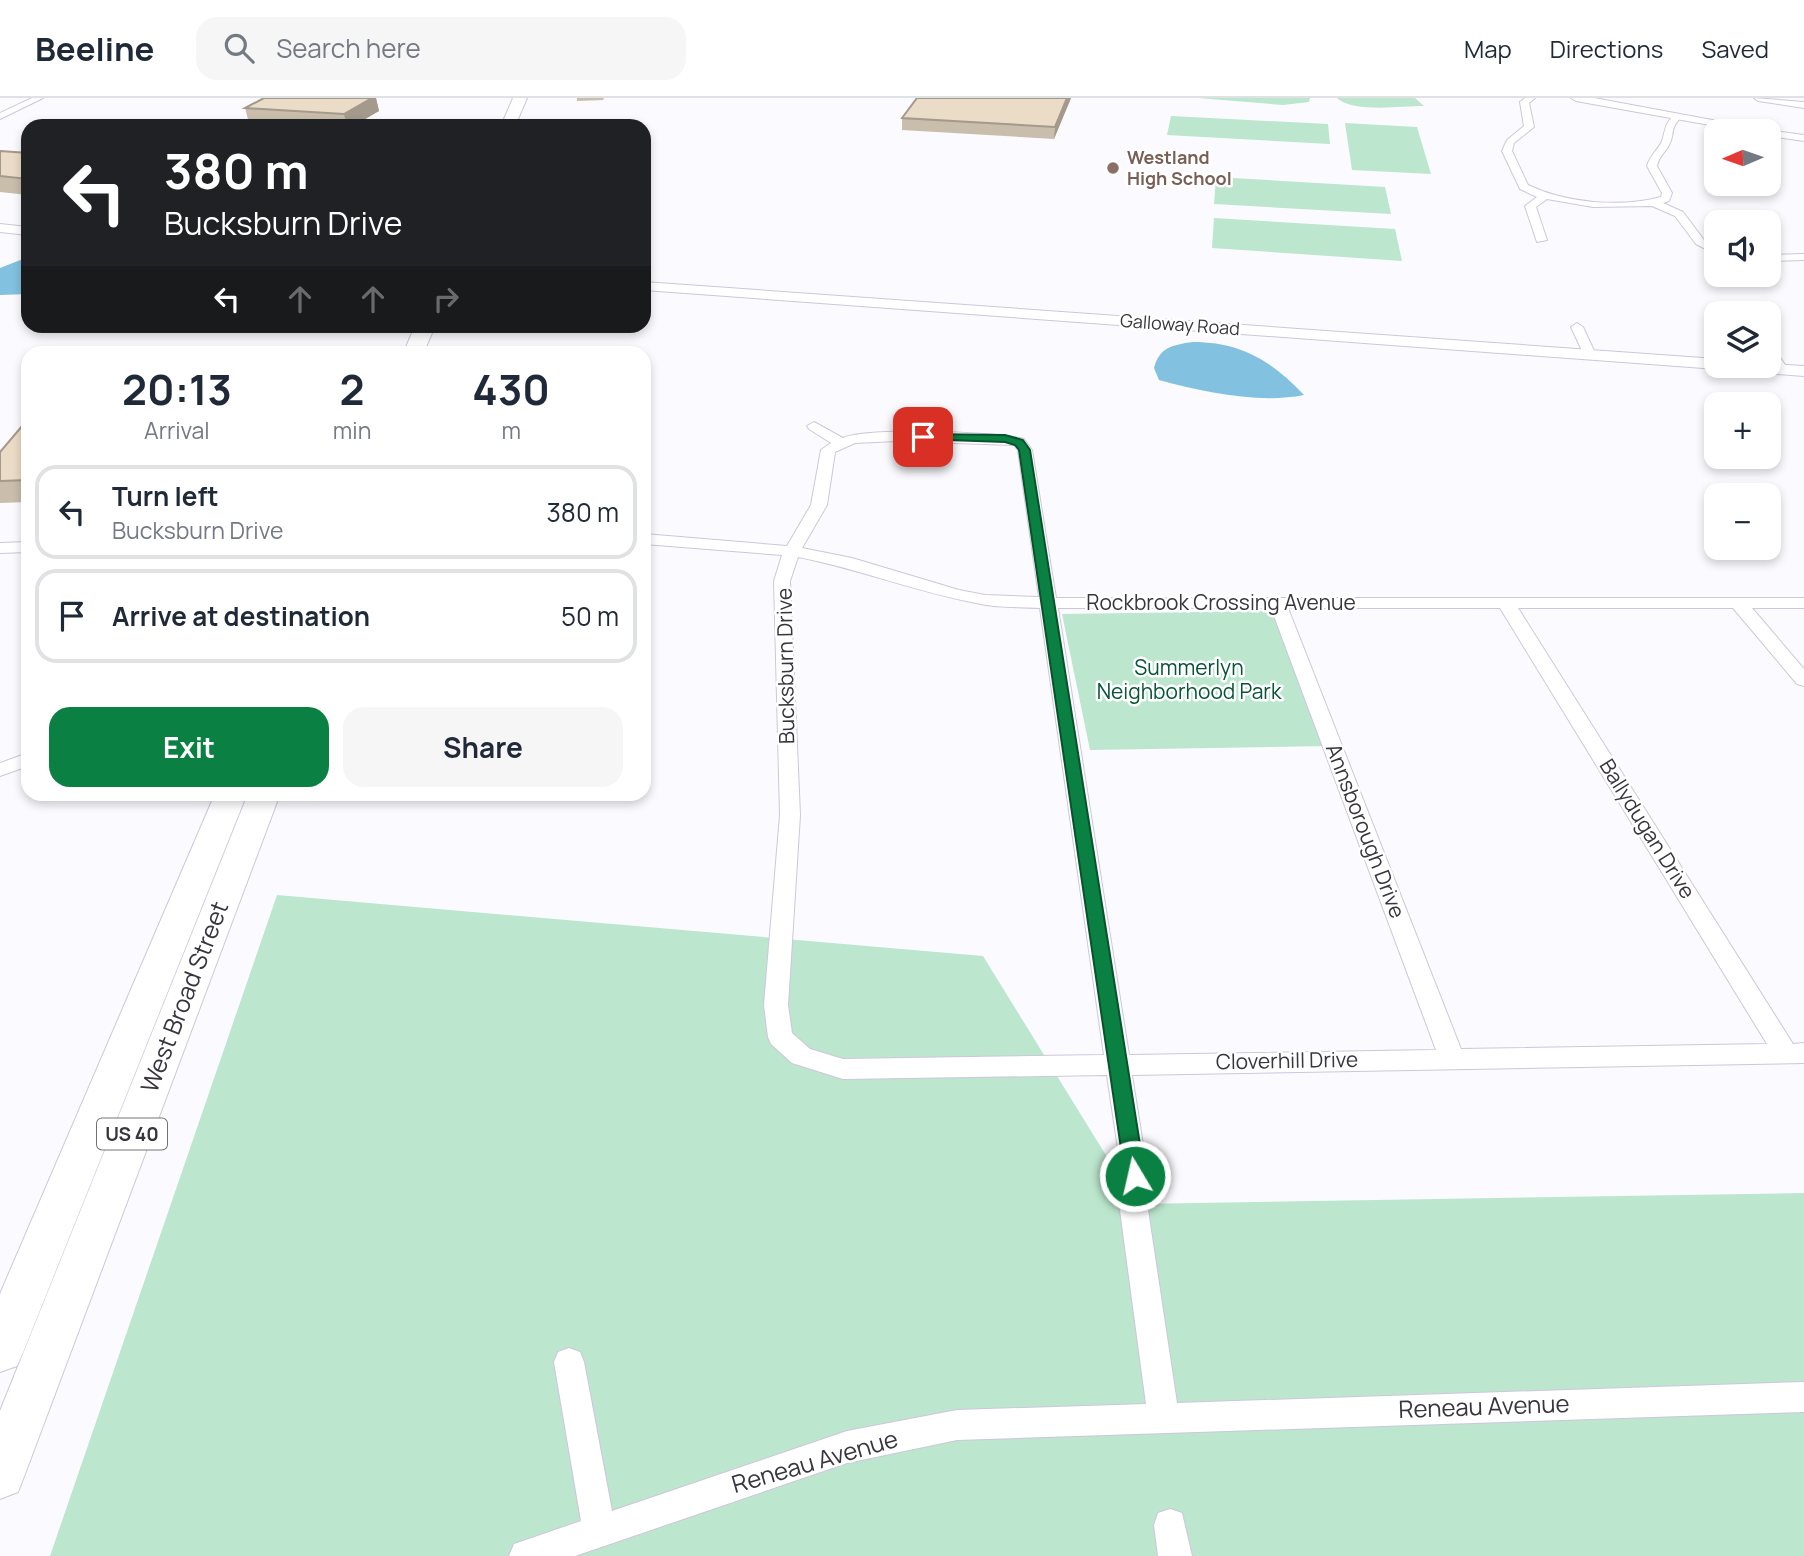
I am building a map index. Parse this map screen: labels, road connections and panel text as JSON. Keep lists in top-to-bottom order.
{
  "streets": {
    "main road": ["West Broad Street", "US 40"],
    "street": [
      "Galloway Road",
      "Rockbrook Crossing Avenue",
      "Bucksburn Drive",
      "Ballydugan Drive",
      "Annsborough Drive",
      "Cloverhill Drive",
      "Reneau Avenue"
    ]
  },
  "crossings": [
    ["Rockbrook Crossing Avenue", "Bucksburn Drive"],
    ["Rockbrook Crossing Avenue", "Ballydugan Drive"],
    ["Rockbrook Crossing Avenue", "Annsborough Drive"],
    ["Bucksburn Drive", "Cloverhill Drive"],
    ["Ballydugan Drive", "Cloverhill Drive"],
    ["Annsborough Drive", "Cloverhill Drive"]
  ],
  "parks": ["Summerlyn Neighborhood Park"],
  "places": ["Westland High School"],
  "north": "left",
  "page": {
    "header": "Beeline",
    "search": "Search here",
    "nav": ["Map", "Directions", "Saved"],
    "map_buttons": ["+", "−"],
    "turn": ["380 m", "Bucksburn Drive"],
    "eta": [
      "20:13",
      "Arrival",
      "2",
      "min",
      "430",
      "m"
    ],
    "list": [
      {
        "name": "Turn left",
        "note": "Bucksburn Drive",
        "value": "380 m"
      },
      {
        "name": "Arrive at destination",
        "value": "50 m"
      }
    ],
    "buttons": ["Exit", "Share"]
  }
}
